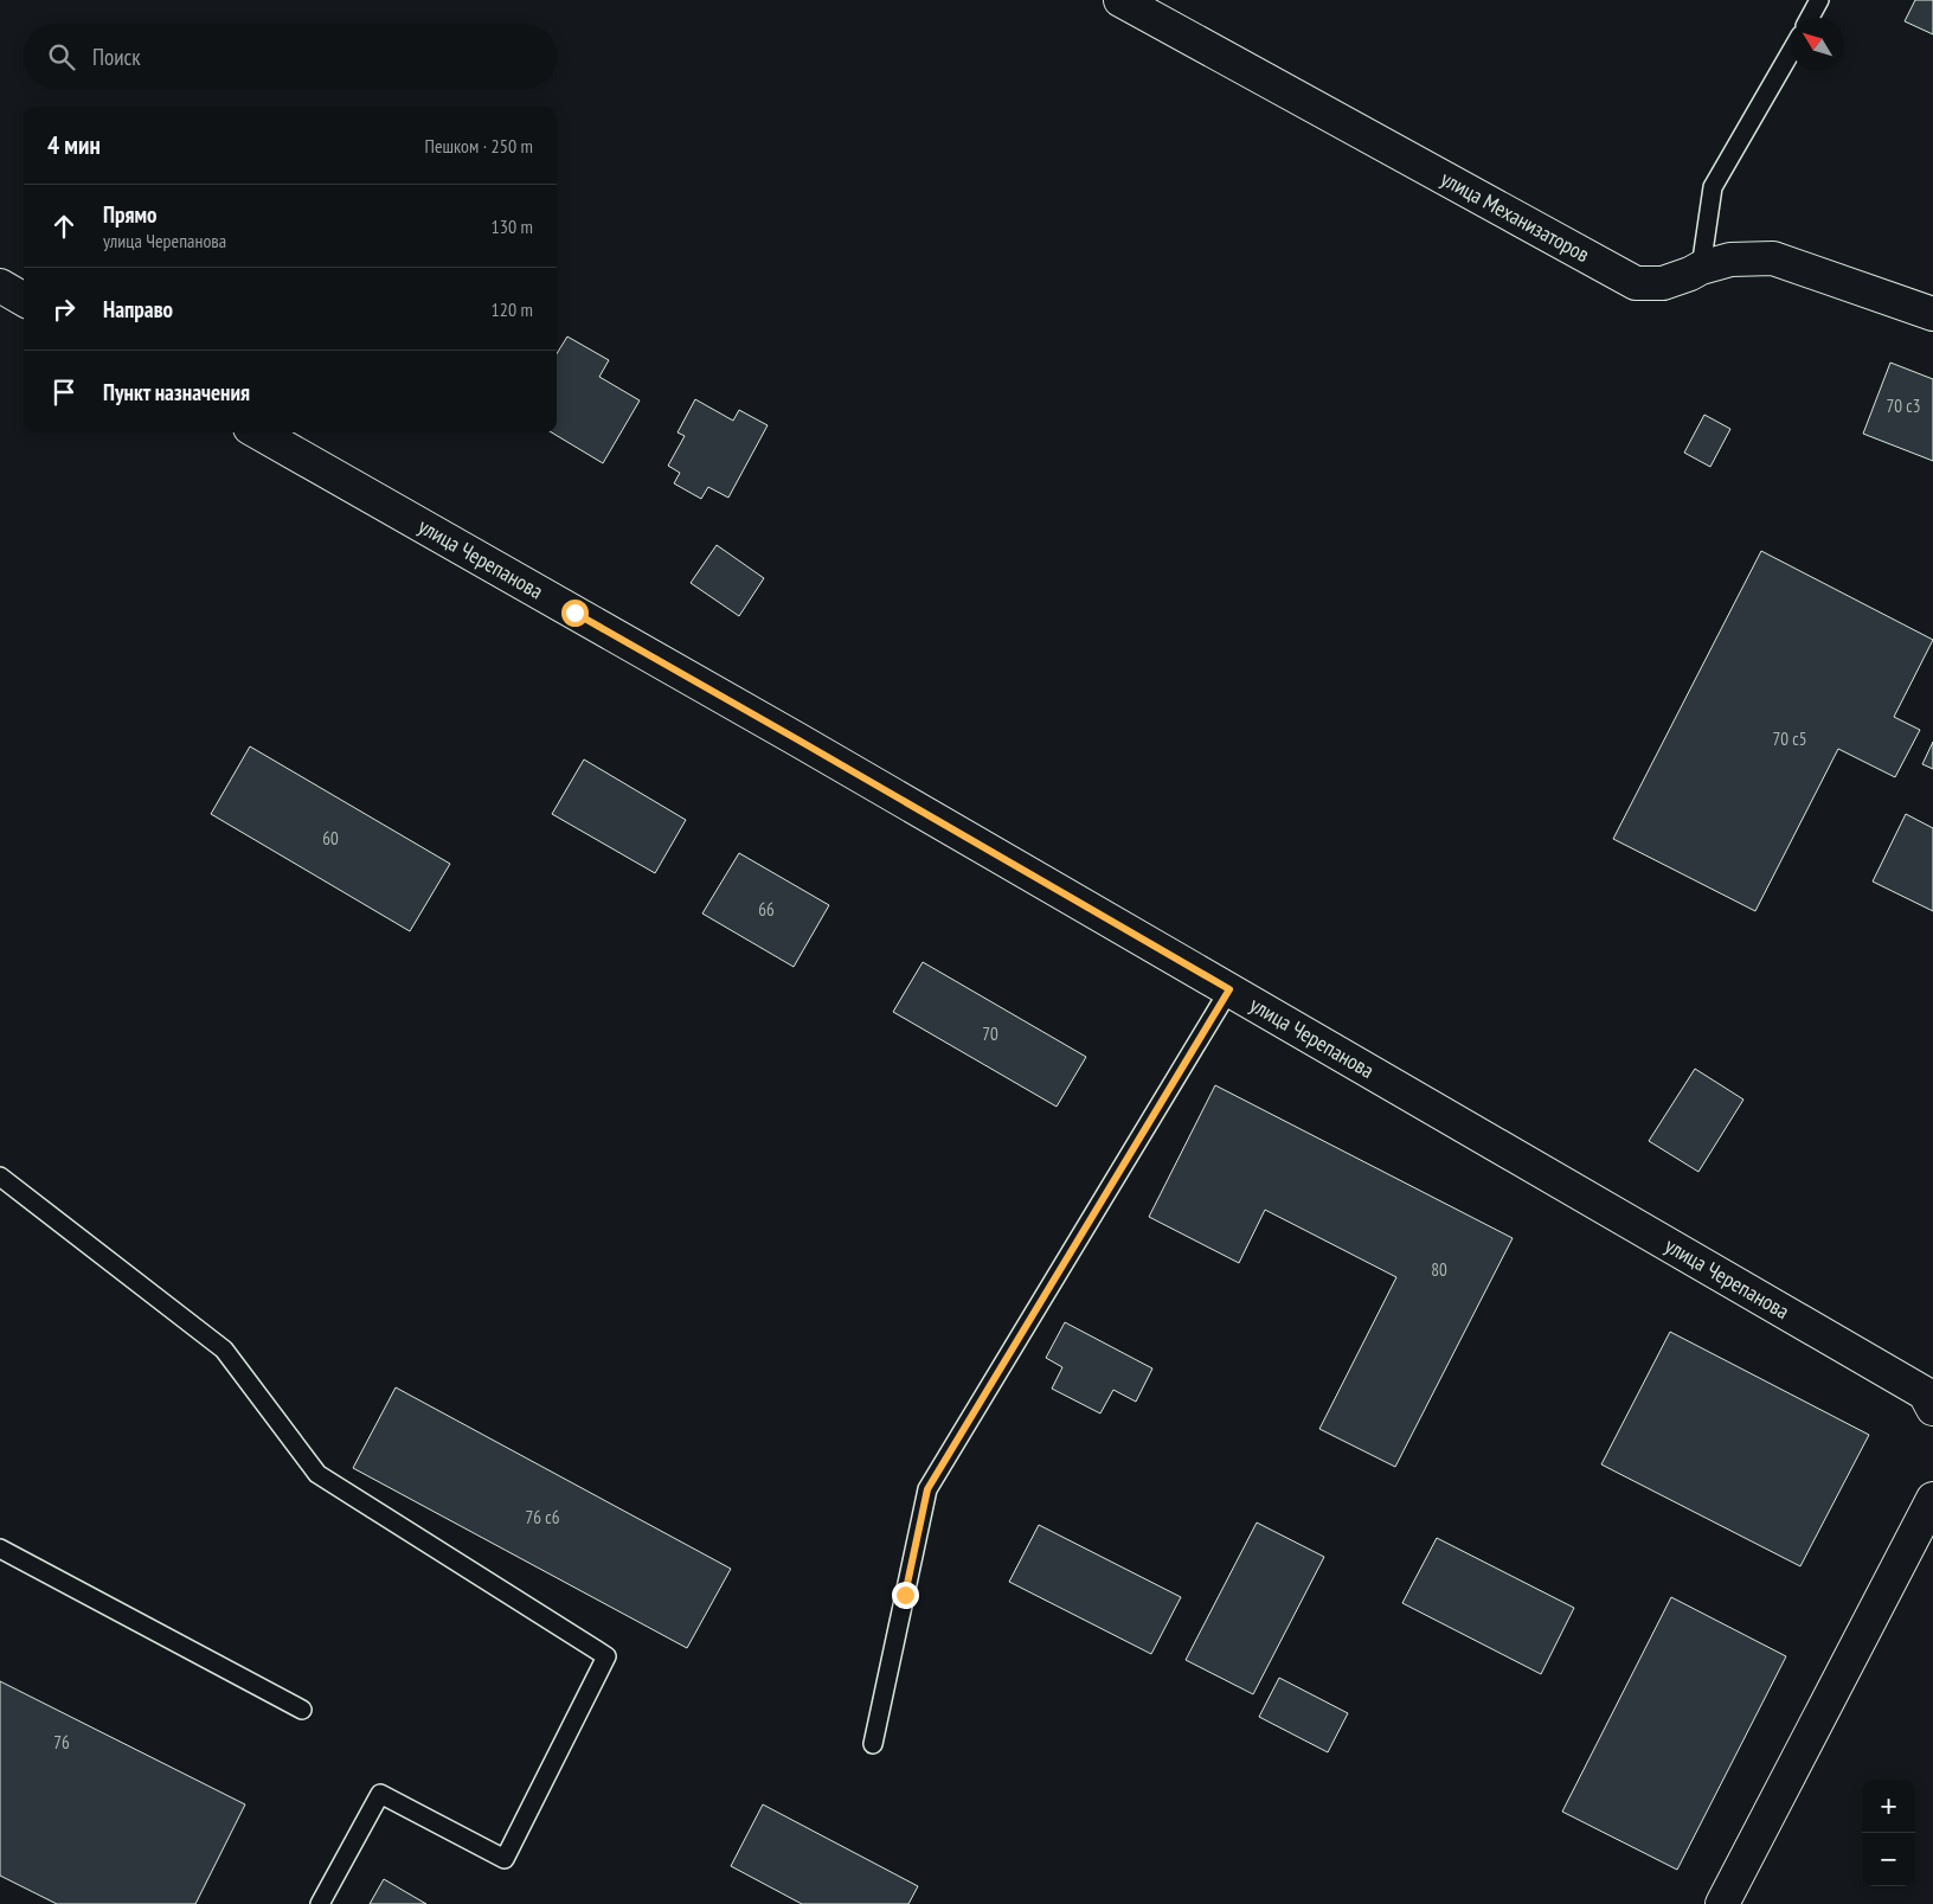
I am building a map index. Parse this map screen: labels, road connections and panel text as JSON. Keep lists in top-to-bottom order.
{
  "streets": {
    "street": ["улица Механизаторов", "улица Черепанова"]
  },
  "house_numbers": [
    "70 с3",
    "70 с5",
    "60",
    "66",
    "70",
    "80",
    "76 с6",
    "76"
  ],
  "north": "top left",
  "page": {
    "search": "Поиск",
    "heading": ["4 мин", "Пешком · 250 m"],
    "list": [
      ["Прямо", "улица Черепанова", "130 m"],
      ["Направо", "120 m"],
      "Пункт назначения"
    ],
    "map_buttons": ["+", "−"]
  }
}
